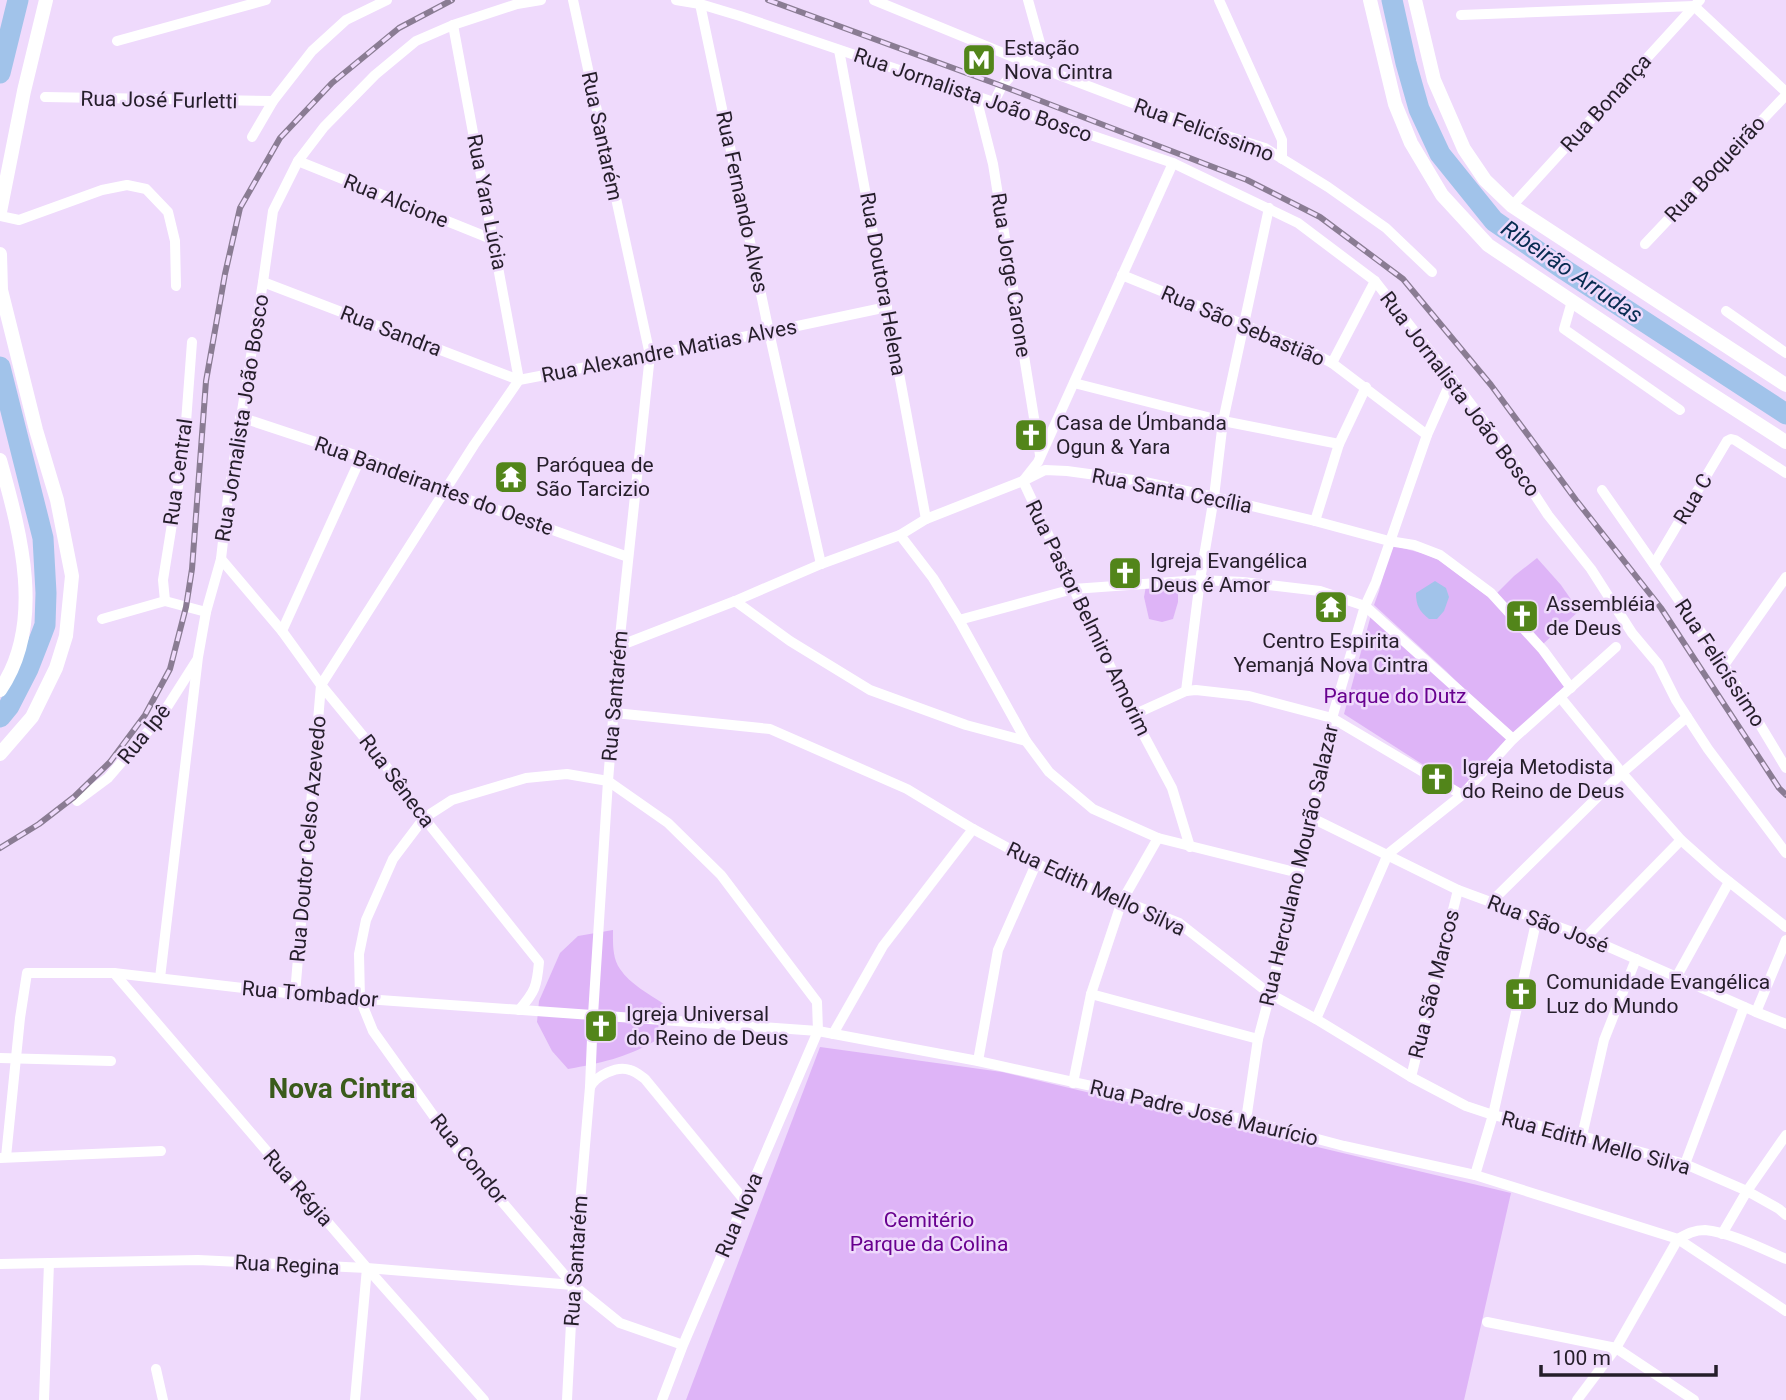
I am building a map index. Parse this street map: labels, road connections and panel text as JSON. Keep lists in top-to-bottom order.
{
  "streets": {
    "street": [
      "Rua Jornalista João Bosco",
      "Rua José Furletti",
      "Rua Bonança",
      "Rua Felicíssimo",
      "Rua Santarém",
      "Rua Boqueirão",
      "Rua Alcione",
      "Rua Yara Lúcia",
      "Rua Fernando Alves",
      "Rua Jorge Carone",
      "Rua Doutora Helena",
      "Rua São Sebastião",
      "Rua Sandra",
      "Rua Alexandre Matias Alves",
      "Rua Central",
      "Rua Bandeirantes do Oeste",
      "Rua Santa Cecília",
      "Rua C",
      "Rua Pastor Belmiro Amorim",
      "Rua Ipê",
      "Rua Sêneca",
      "Rua Doutor Celso Azevedo",
      "Rua Herculano Mourão Salazar",
      "Rua Edith Mello Silva",
      "Rua São José",
      "Rua São Marcos",
      "Rua Tombador",
      "Rua Padre José Maurício",
      "Rua Condor",
      "Rua Régia",
      "Rua Nova",
      "Rua Regina"
    ]
  },
  "crossings": [
    ["Rua Jornalista João Bosco", "Rua Alcione"],
    ["Rua Jornalista João Bosco", "Rua Yara Lúcia"],
    ["Rua Jornalista João Bosco", "Rua Fernando Alves"],
    ["Rua Jornalista João Bosco", "Rua Jorge Carone"],
    ["Rua Jornalista João Bosco", "Rua Doutora Helena"],
    ["Rua Jornalista João Bosco", "Rua Sandra"],
    ["Rua Jornalista João Bosco", "Rua Bandeirantes do Oeste"],
    ["Rua Jornalista João Bosco", "Rua Pastor Belmiro Amorim"],
    ["Rua Jornalista João Bosco", "Rua Ipê"],
    ["Rua Jornalista João Bosco", "Rua Sêneca"],
    ["Rua Jornalista João Bosco", "Rua Herculano Mourão Salazar"],
    ["Rua Jornalista João Bosco", "Rua Tombador"],
    ["Rua Felicíssimo", "Rua C"],
    ["Rua Santarém", "Rua Alexandre Matias Alves"],
    ["Rua Santarém", "Rua Bandeirantes do Oeste"],
    ["Rua Santarém", "Rua Santa Cecília"],
    ["Rua Santarém", "Rua Edith Mello Silva"],
    ["Rua Santarém", "Rua Tombador"],
    ["Rua Santarém", "Rua Padre José Maurício"],
    ["Rua Santarém", "Rua Condor"],
    ["Rua Santarém", "Rua Regina"],
    ["Rua Alcione", "Rua Yara Lúcia"],
    ["Rua Yara Lúcia", "Rua Sandra"],
    ["Rua Yara Lúcia", "Rua Alexandre Matias Alves"],
    ["Rua Fernando Alves", "Rua Alexandre Matias Alves"],
    ["Rua Fernando Alves", "Rua Santa Cecília"],
    ["Rua Jorge Carone", "Rua Pastor Belmiro Amorim"],
    ["Rua Doutora Helena", "Rua Alexandre Matias Alves"],
    ["Rua Doutora Helena", "Rua Santa Cecília"],
    ["Rua São Sebastião", "Rua Pastor Belmiro Amorim"],
    ["Rua São Sebastião", "Rua Herculano Mourão Salazar"],
    ["Rua Sandra", "Rua Alexandre Matias Alves"],
    ["Rua Alexandre Matias Alves", "Rua Bandeirantes do Oeste"],
    ["Rua Alexandre Matias Alves", "Rua Sêneca"],
    ["Rua Alexandre Matias Alves", "Rua Doutor Celso Azevedo"],
    ["Rua Santa Cecília", "Rua Pastor Belmiro Amorim"],
    ["Rua Santa Cecília", "Rua Herculano Mourão Salazar"],
    ["Rua Sêneca", "Rua Doutor Celso Azevedo"],
    ["Rua Sêneca", "Rua Tombador"],
    ["Rua Sêneca", "Rua Condor"],
    ["Rua Doutor Celso Azevedo", "Rua Tombador"],
    ["Rua Herculano Mourão Salazar", "Rua Edith Mello Silva"],
    ["Rua Herculano Mourão Salazar", "Rua São José"],
    ["Rua Herculano Mourão Salazar", "Rua Padre José Maurício"],
    ["Rua Edith Mello Silva", "Rua São Marcos"],
    ["Rua São José", "Rua São Marcos"],
    ["Rua Tombador", "Rua Padre José Maurício"],
    ["Rua Tombador", "Rua Condor"],
    ["Rua Tombador", "Rua Régia"],
    ["Rua Padre José Maurício", "Rua Condor"],
    ["Rua Padre José Maurício", "Rua Nova"],
    ["Rua Condor", "Rua Nova"],
    ["Rua Condor", "Rua Regina"],
    ["Rua Régia", "Rua Regina"]
  ],
  "districts": ["Nova Cintra"],
  "water": ["Ribeirão Arrudas"],
  "parks": ["Parque do Dutz", "Cemitério Parque da Colina"],
  "places": {
    "metro station": ["Estação Nova Cintra"],
    "church": [
      "Casa de Úmbanda Ogun & Yara",
      "Igreja Evangélica Deus é Amor",
      "Assembléia de Deus",
      "Igreja Metodista do Reino de Deus",
      "Comunidade Evangélica Luz do Mundo",
      "Igreja Universal do Reino de Deus"
    ],
    "temple": ["Paróquea de São Tarcizio", "Centro Espirita Yemanjá Nova Cintra"]
  },
  "scale_bar": "100 m"
}
